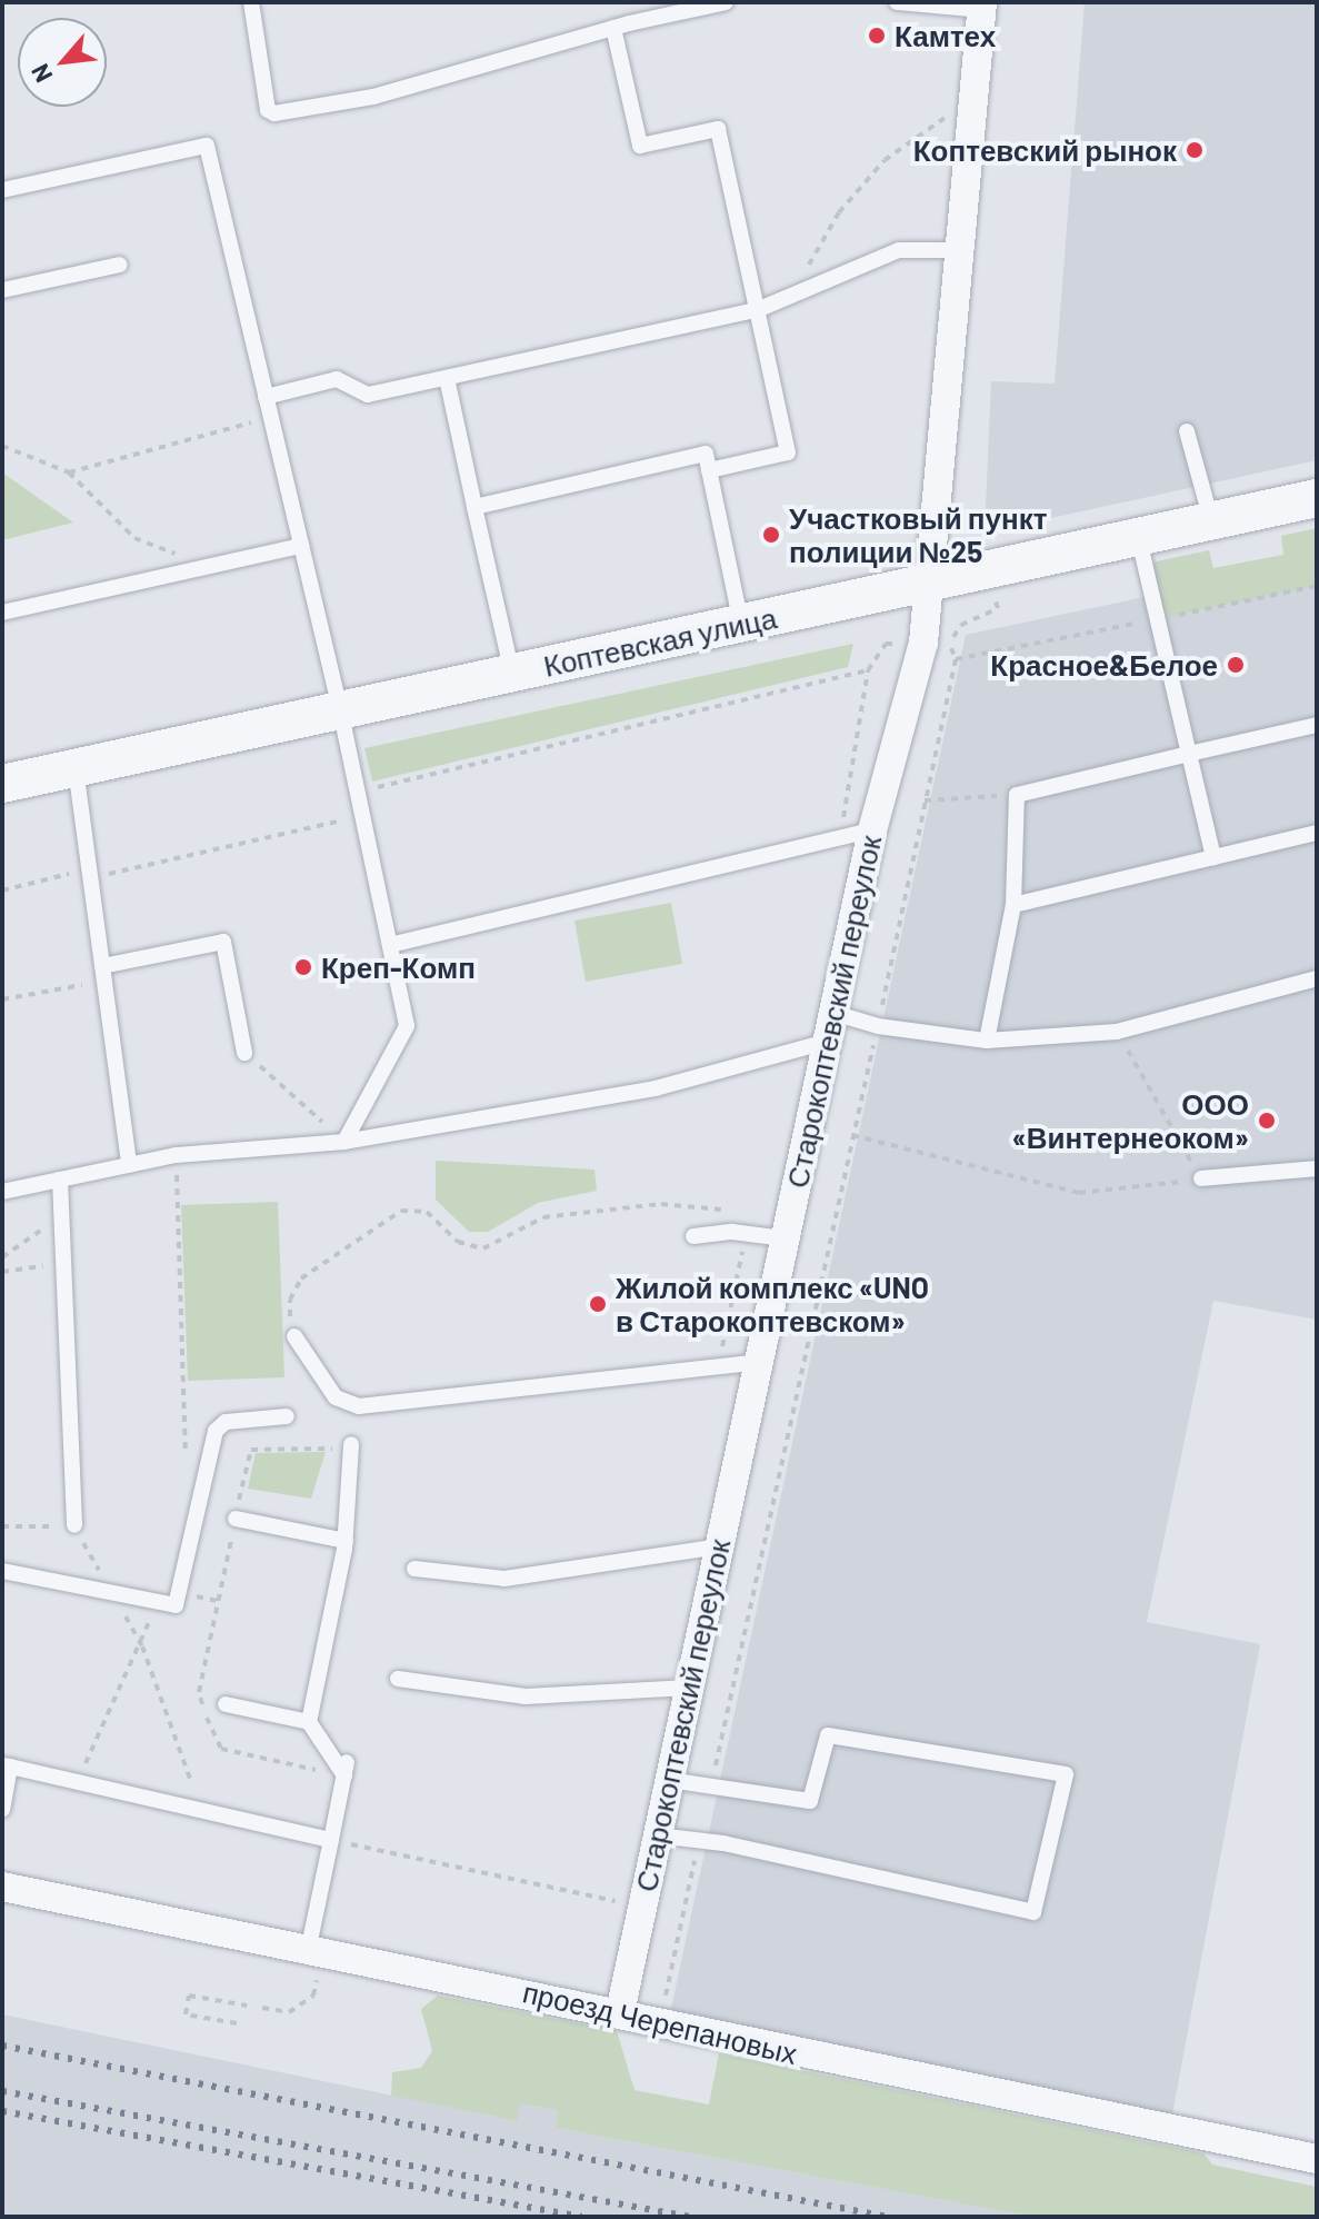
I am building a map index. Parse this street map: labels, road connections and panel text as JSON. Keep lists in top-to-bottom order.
{
  "streets": {
    "street": ["Коптевская улица", "Старокоптевский переулок", "проезд Черепановых"]
  },
  "crossings": [
    ["Коптевская улица", "Старокоптевский переулок"],
    ["Старокоптевский переулок", "проезд Черепановых"]
  ],
  "places": [
    "Камтех",
    "Коптевский рынок",
    "Участковый пункт полиции №25",
    "Красное&Белое",
    "Креп-Комп",
    "ООО «Винтернеоком»",
    "Жилой комплекс «UNO в Старокоптевском»"
  ],
  "north": "bottom left"
}
